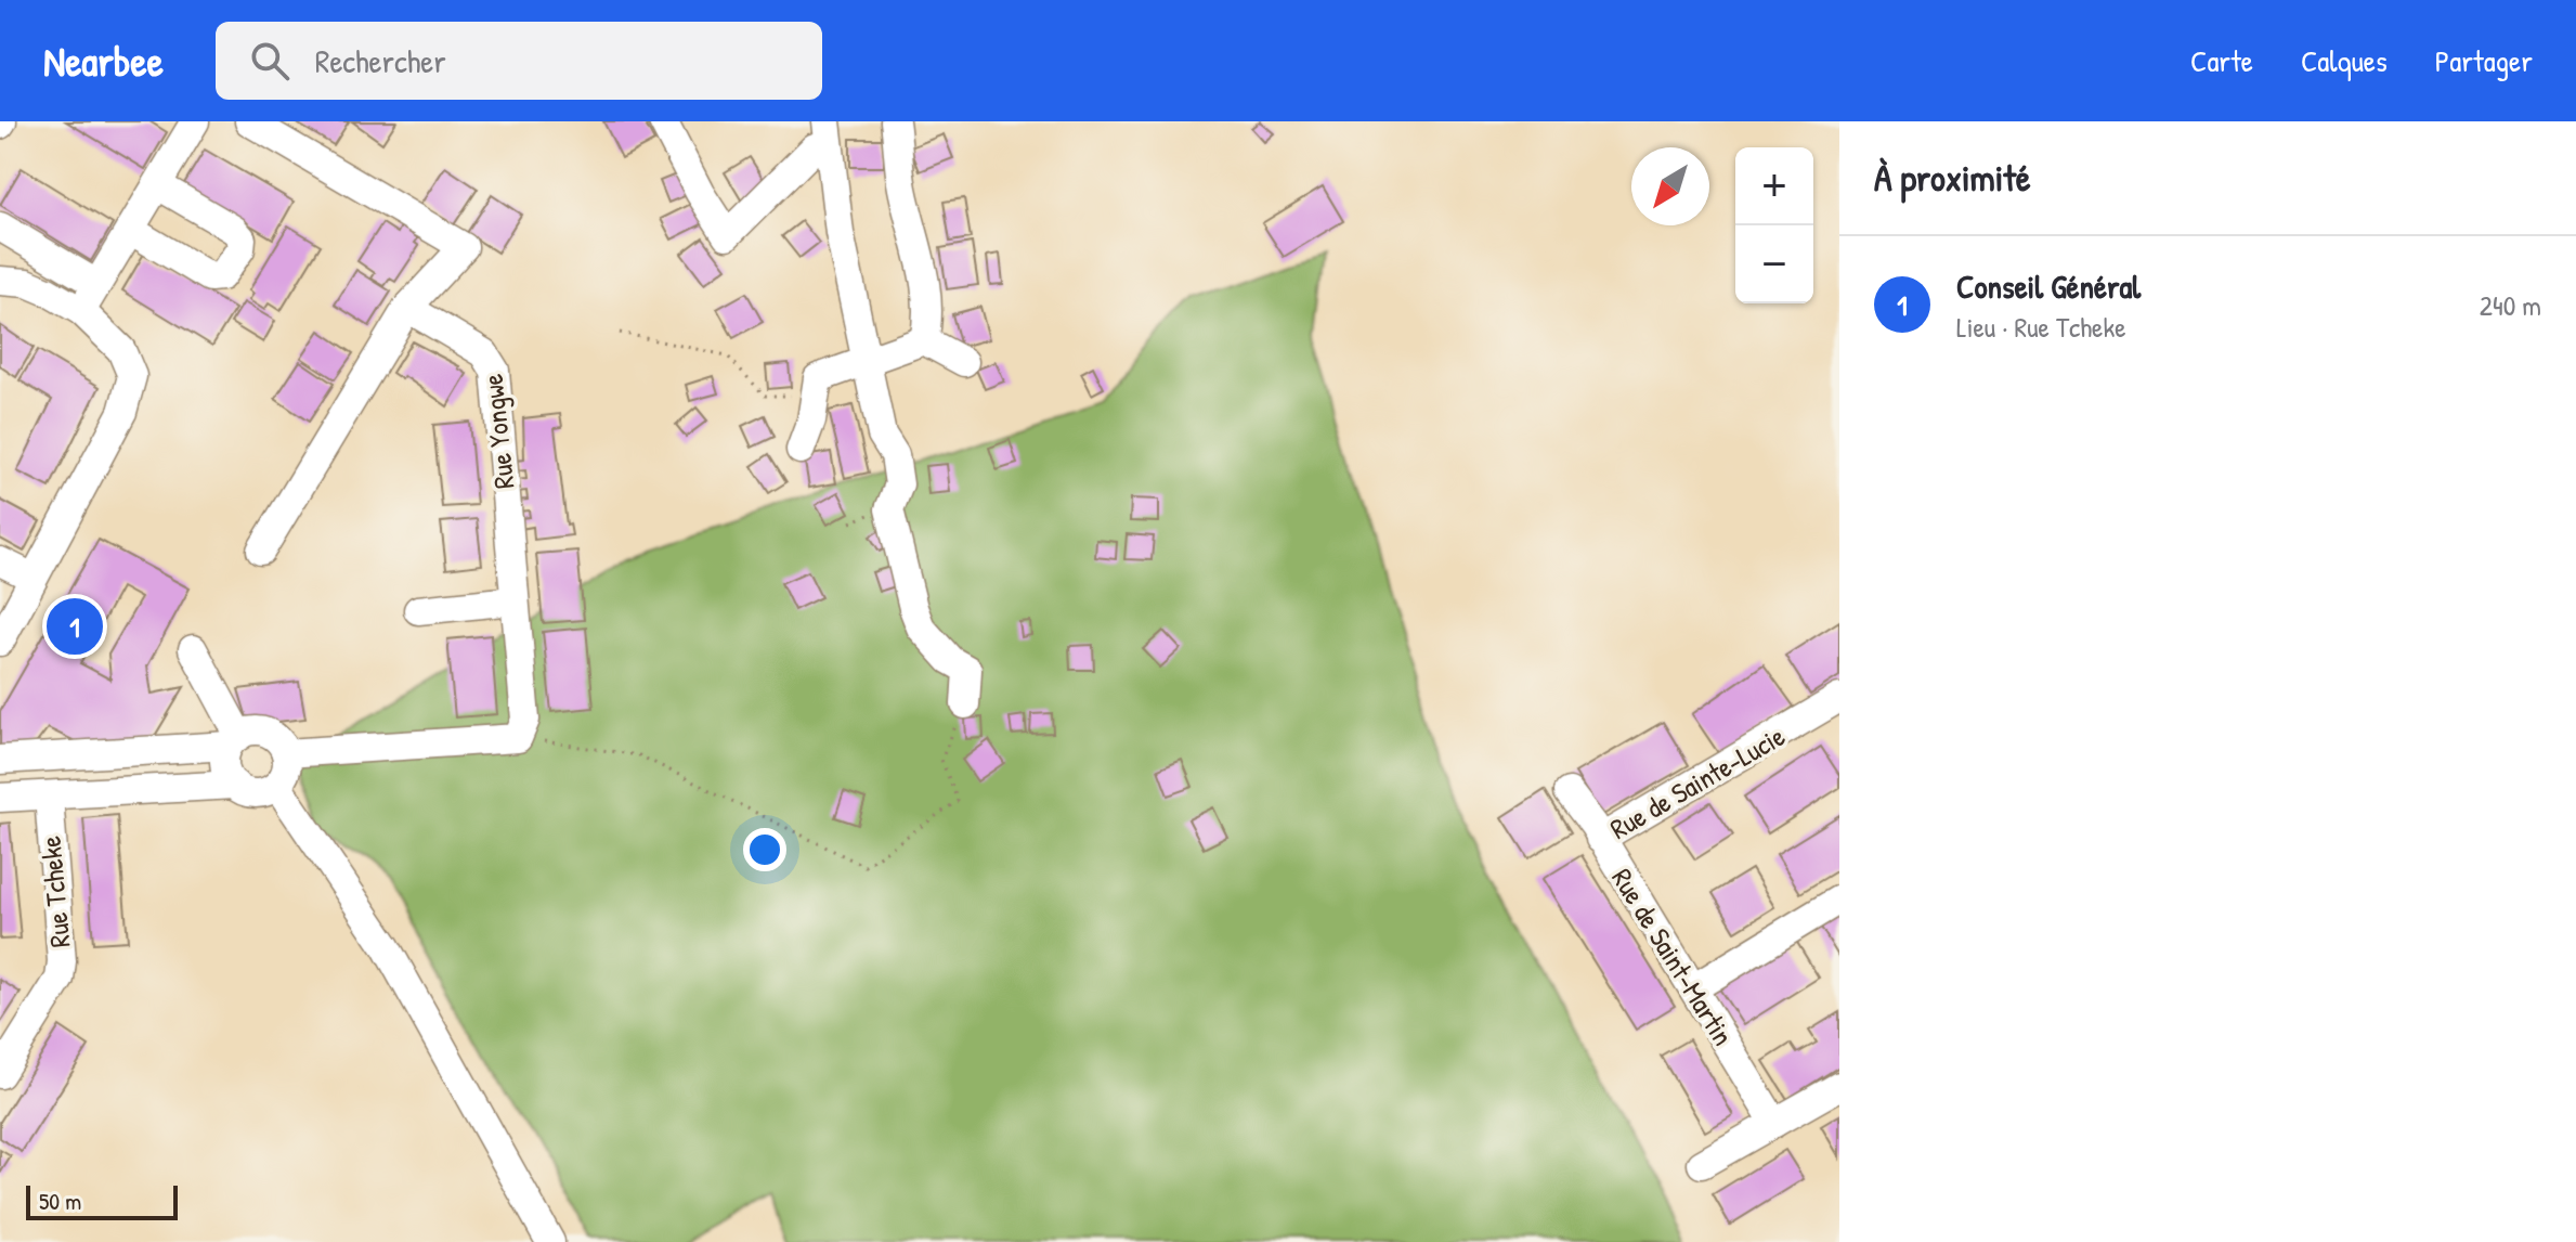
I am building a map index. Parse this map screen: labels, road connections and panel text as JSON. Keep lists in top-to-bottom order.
{
  "streets": {
    "street": [
      "Rue Yongwe",
      "Rue de Sainte-Lucie",
      "Rue Tcheke",
      "Rue de Saint-Martin"
    ]
  },
  "crossings": [
    ["Rue de Sainte-Lucie", "Rue de Saint-Martin"]
  ],
  "scale_bar": "50 m",
  "north": "bottom left",
  "page": {
    "header": "Nearbee",
    "search": "Rechercher",
    "nav": ["Carte", "Calques", "Partager"],
    "heading": "À proximité",
    "map_buttons": ["+", "−"],
    "list": [
      {
        "mark": "1",
        "name": "Conseil Général",
        "note": "Lieu · Rue Tcheke",
        "value": "240 m"
      }
    ],
    "pins": "1",
    "scale": "50 m"
  }
}
